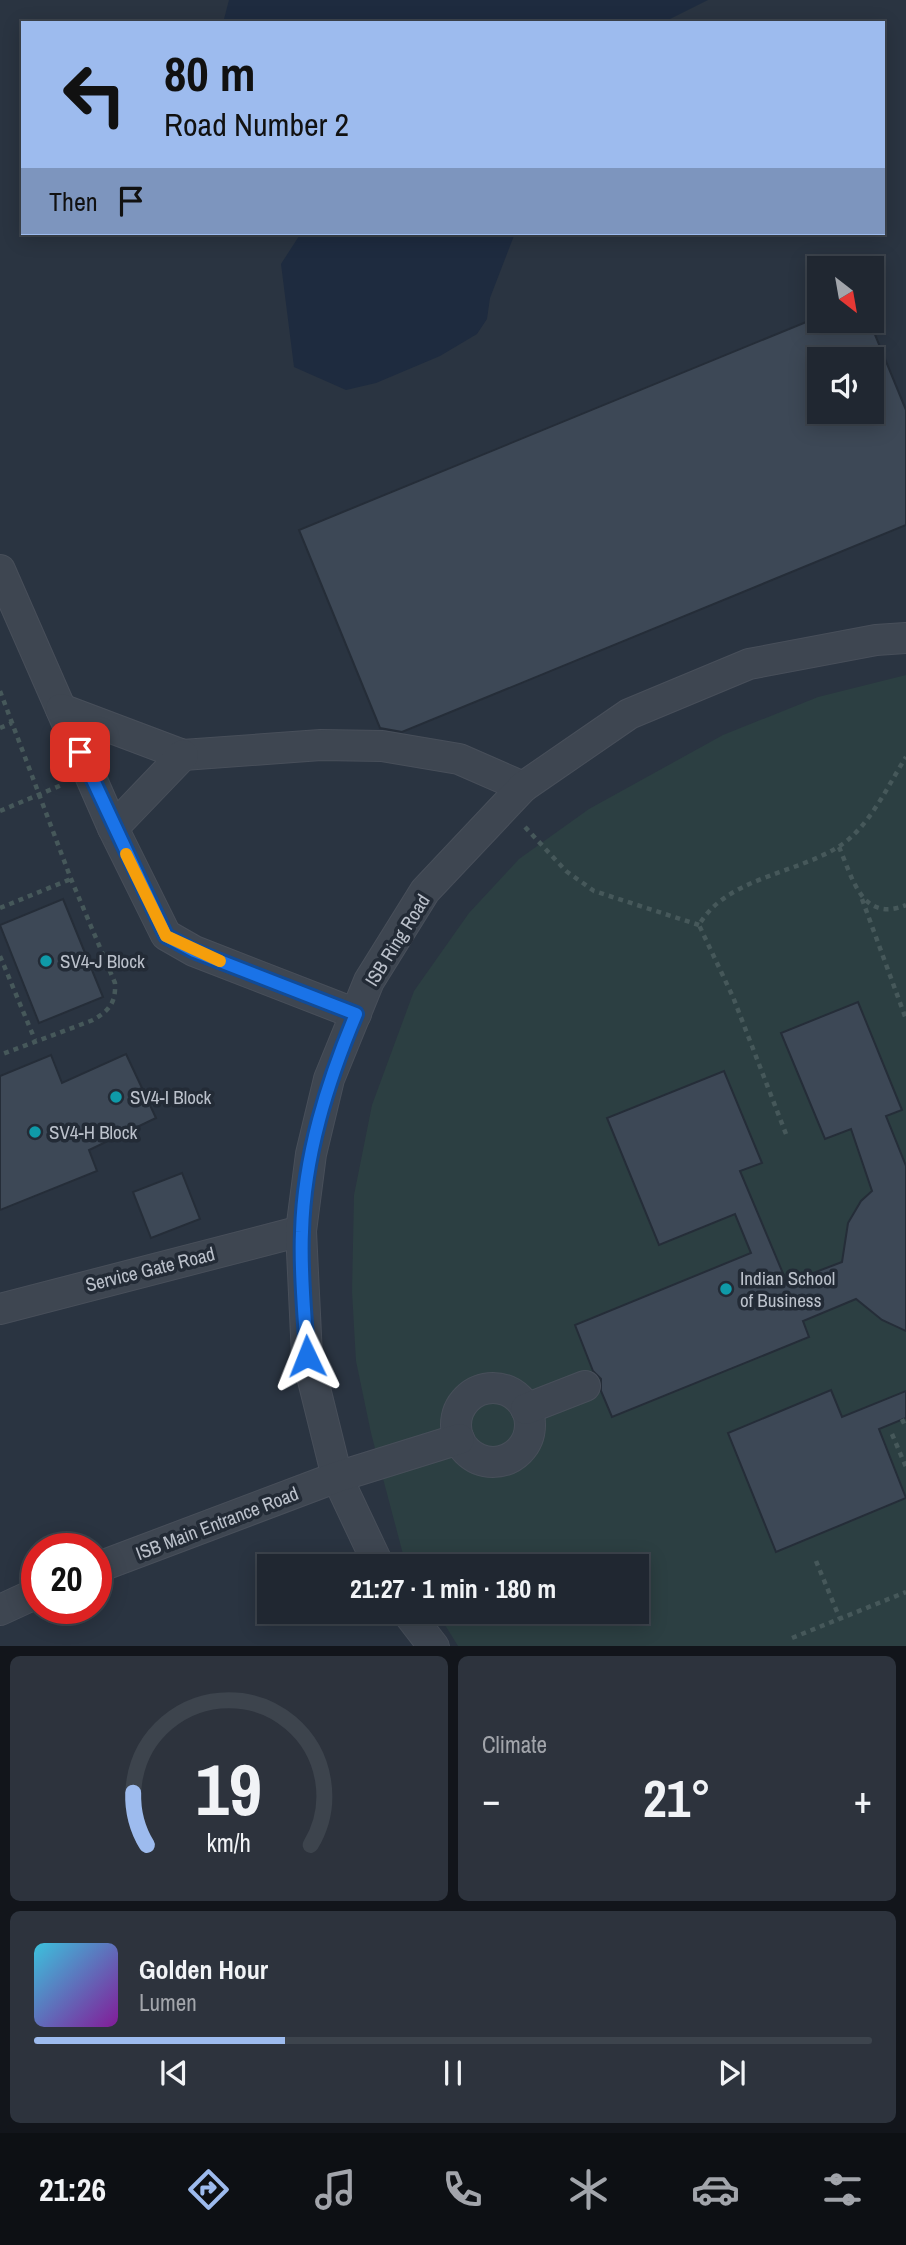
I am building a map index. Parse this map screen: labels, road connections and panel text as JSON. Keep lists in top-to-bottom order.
{
  "streets": {
    "lane": ["ISB Ring Road", "Service Gate Road", "ISB Main Entrance Road"]
  },
  "crossings": [
    ["ISB Ring Road", "Service Gate Road"],
    ["ISB Ring Road", "ISB Main Entrance Road"]
  ],
  "places": [
    "SV4-J Block",
    "SV4-I Block",
    "SV4-H Block",
    "Indian School of Business"
  ],
  "north": "bottom right",
  "page": {
    "turn": ["80 m", "Road Number 2"],
    "then": "Then",
    "limit": "20",
    "trip": "21:27 · 1 min · 180 m",
    "tile": "Climate",
    "heat": ["−", "21°", "+"],
    "song": ["Golden Hour", "Lumen"],
    "tabs": "21:26",
    "gauge": ["19", "km/h"]
  }
}
